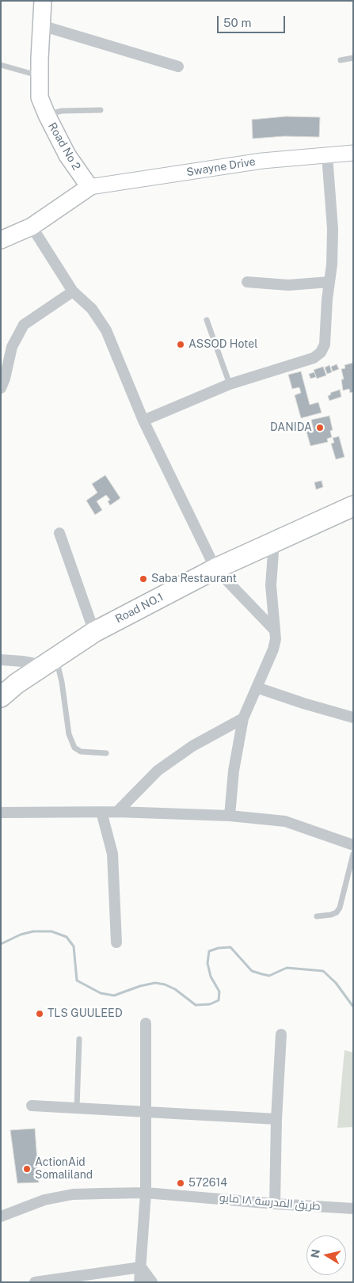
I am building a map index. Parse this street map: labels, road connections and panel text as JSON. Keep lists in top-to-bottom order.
{
  "streets": {
    "highway": ["Road NO.1"],
    "main road": ["Road No 2", "Swayne Drive"],
    "street": ["طريق المدرسة ١٨ مايو"]
  },
  "crossings": [
    ["Road No 2", "Swayne Drive"]
  ],
  "places": [
    "ASSOD Hotel",
    "DANIDA",
    "Saba Restaurant",
    "TLS GUULEED",
    "ActionAid Somaliland",
    "572614"
  ],
  "scale_bar": "50 m",
  "north": "left"
}
